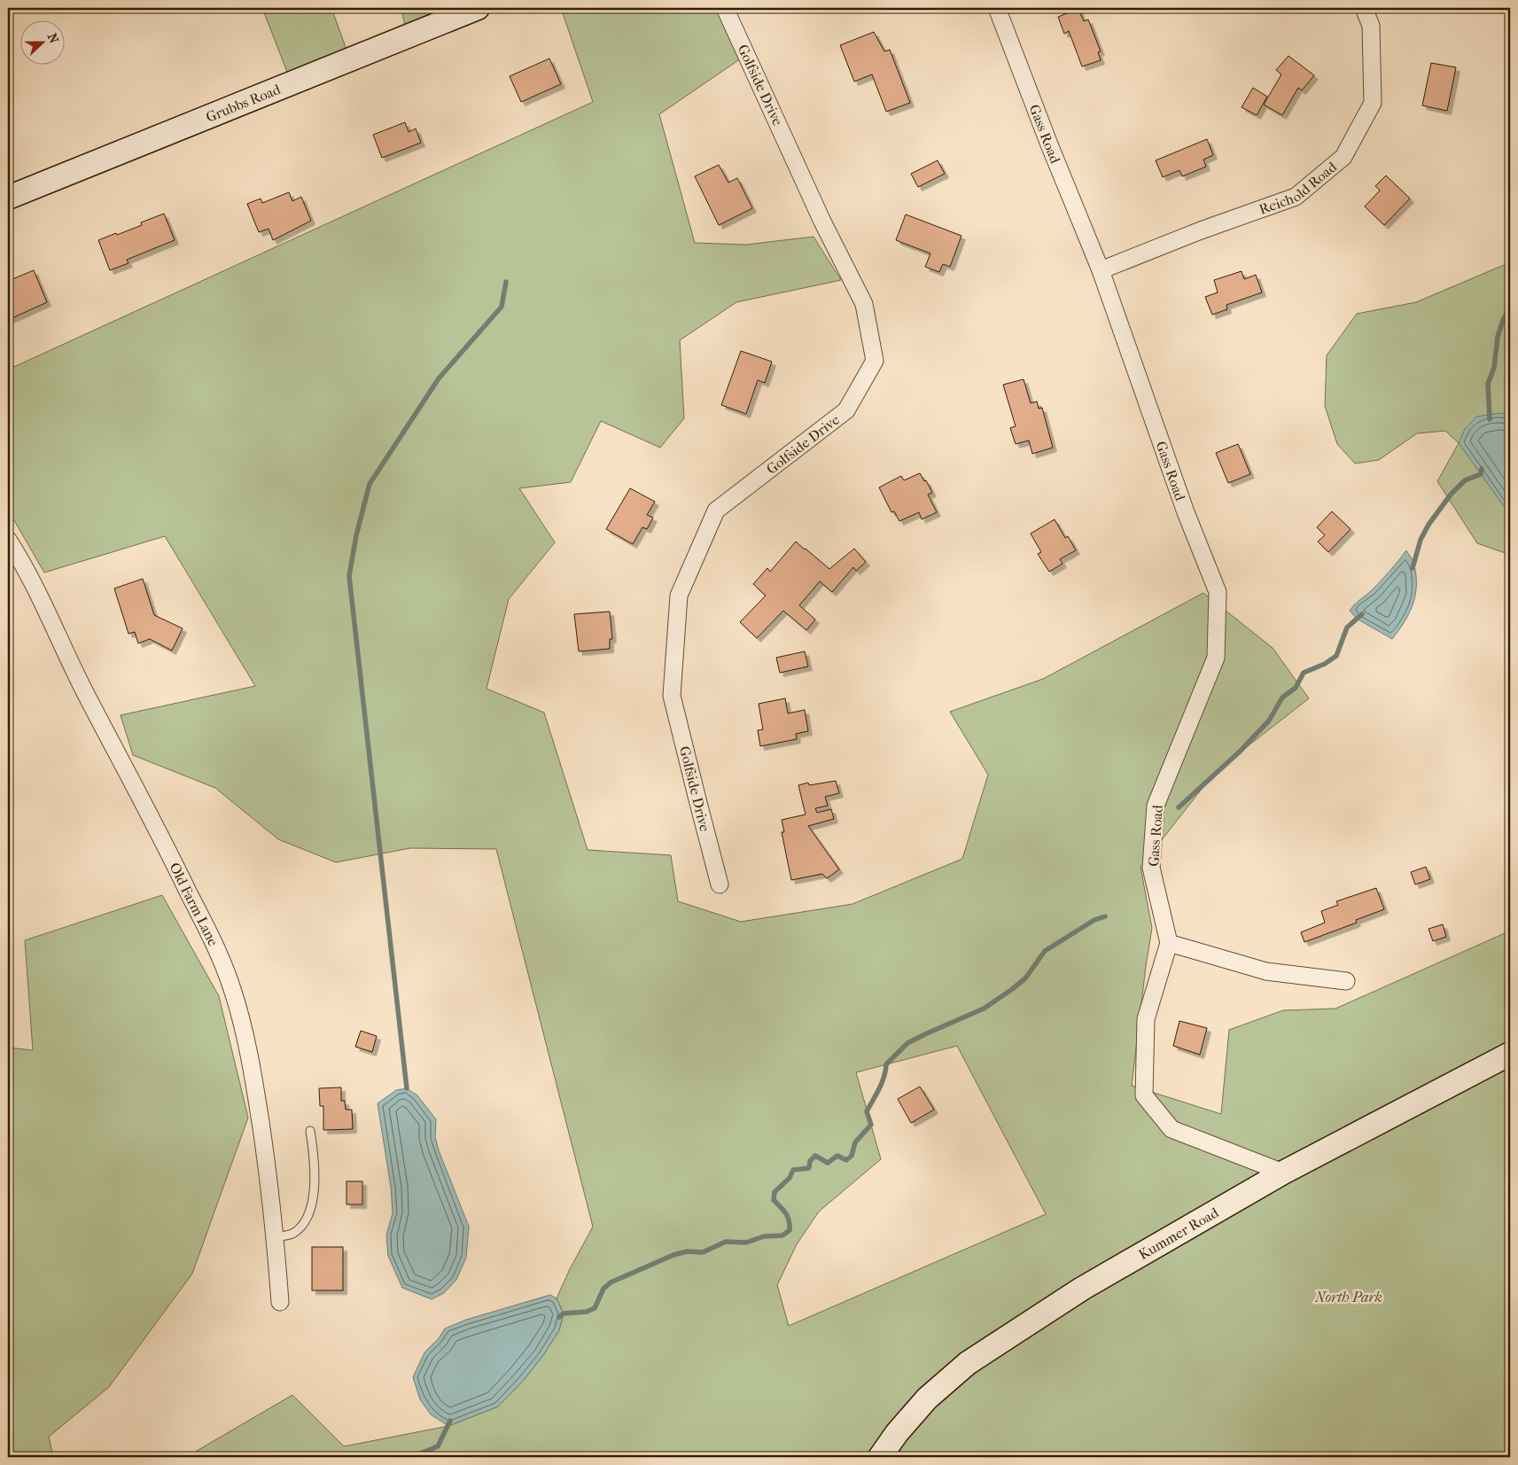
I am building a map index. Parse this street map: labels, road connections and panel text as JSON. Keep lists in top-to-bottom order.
{
  "streets": {
    "street": [
      "Golfside Drive",
      "Grubbs Road",
      "Gass Road",
      "Reichold Road",
      "Old Farm Lane",
      "Kummer Road"
    ]
  },
  "crossings": [
    ["Gass Road", "Reichold Road"]
  ],
  "parks": ["North Park"],
  "north": "right"
}
